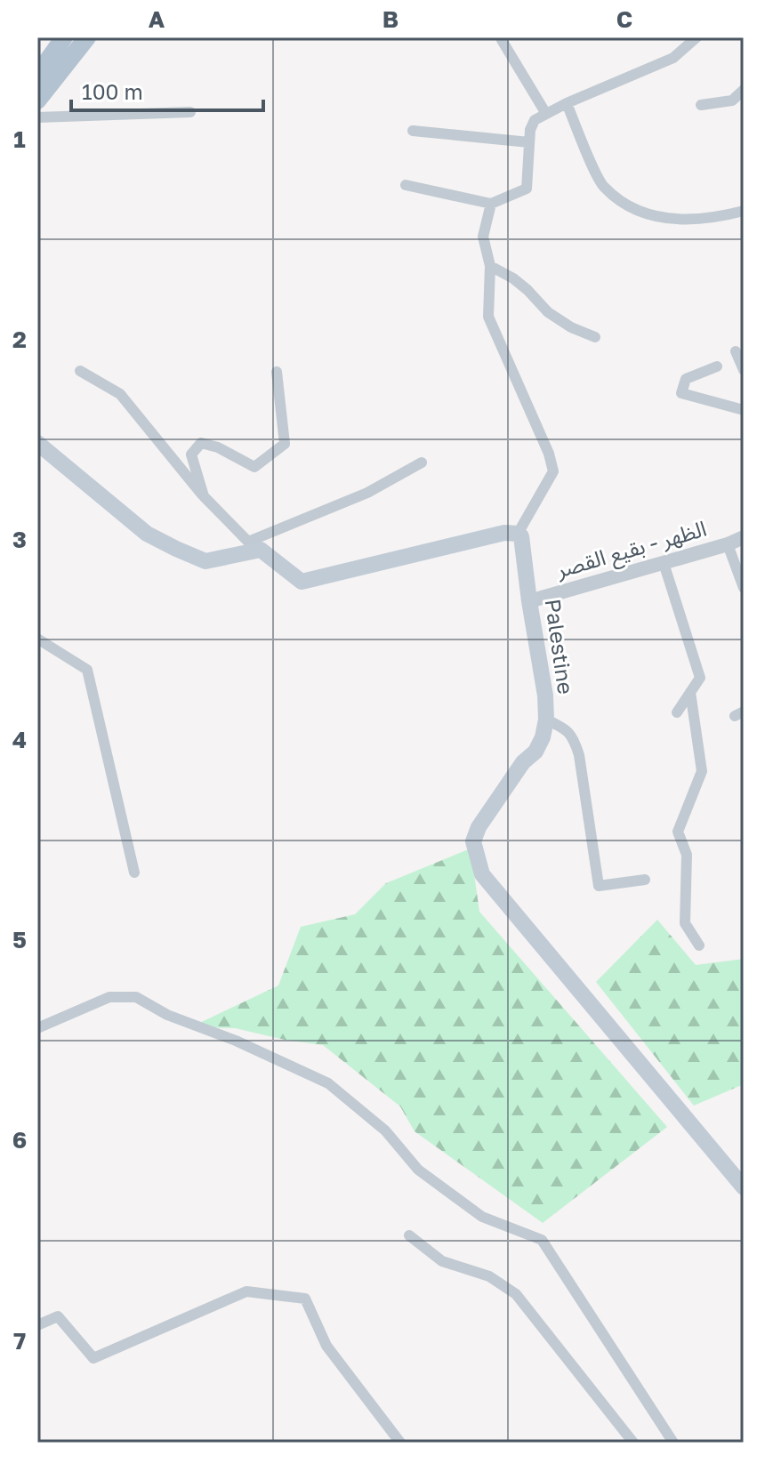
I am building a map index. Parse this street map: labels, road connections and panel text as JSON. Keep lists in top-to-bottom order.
{
  "streets": {
    "main road": ["Palestine"],
    "street": ["الظهر - بقيع القصر"]
  },
  "crossings": [
    ["الظهر - بقيع القصر", "Palestine"]
  ],
  "scale_bar": "100 m",
  "grid": {
    "columns": ["A", "B", "C"],
    "rows": [
      "1",
      "2",
      "3",
      "4",
      "5",
      "6",
      "7"
    ]
  }
}
